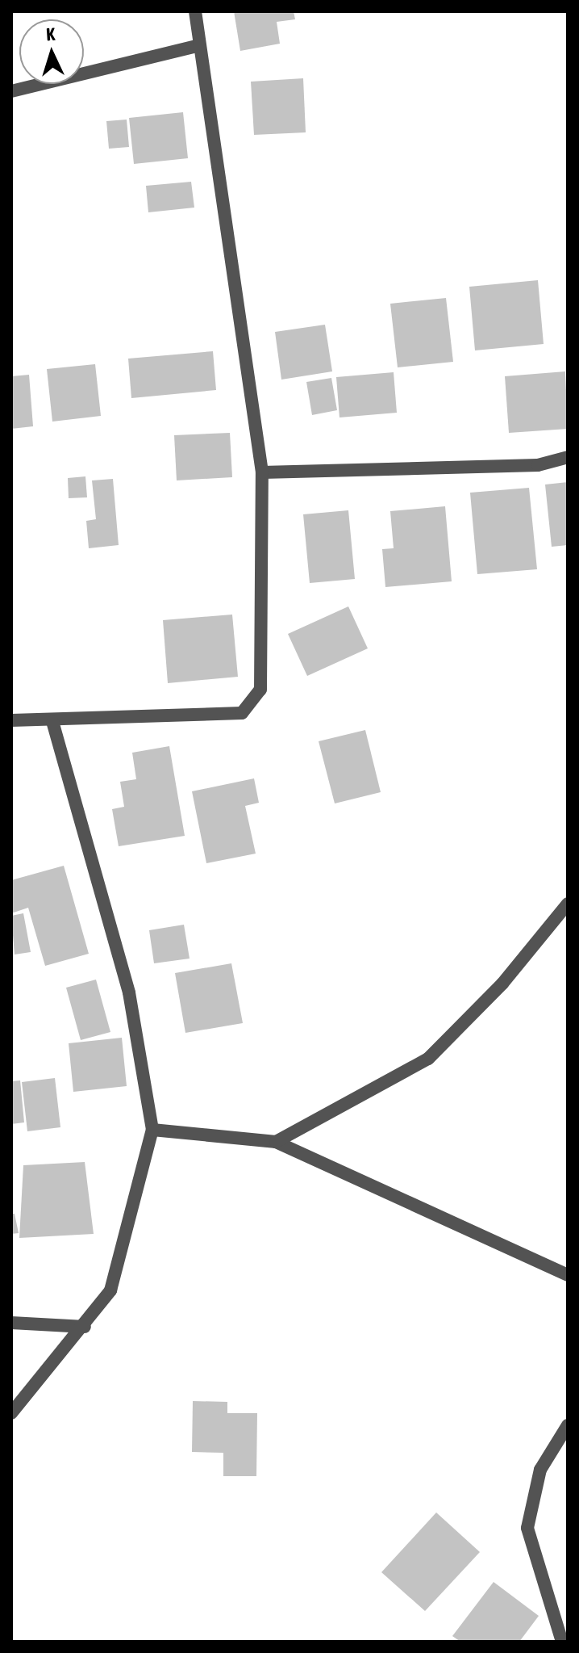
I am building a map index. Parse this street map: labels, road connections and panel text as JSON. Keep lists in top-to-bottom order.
{
  "north": "top"
}
